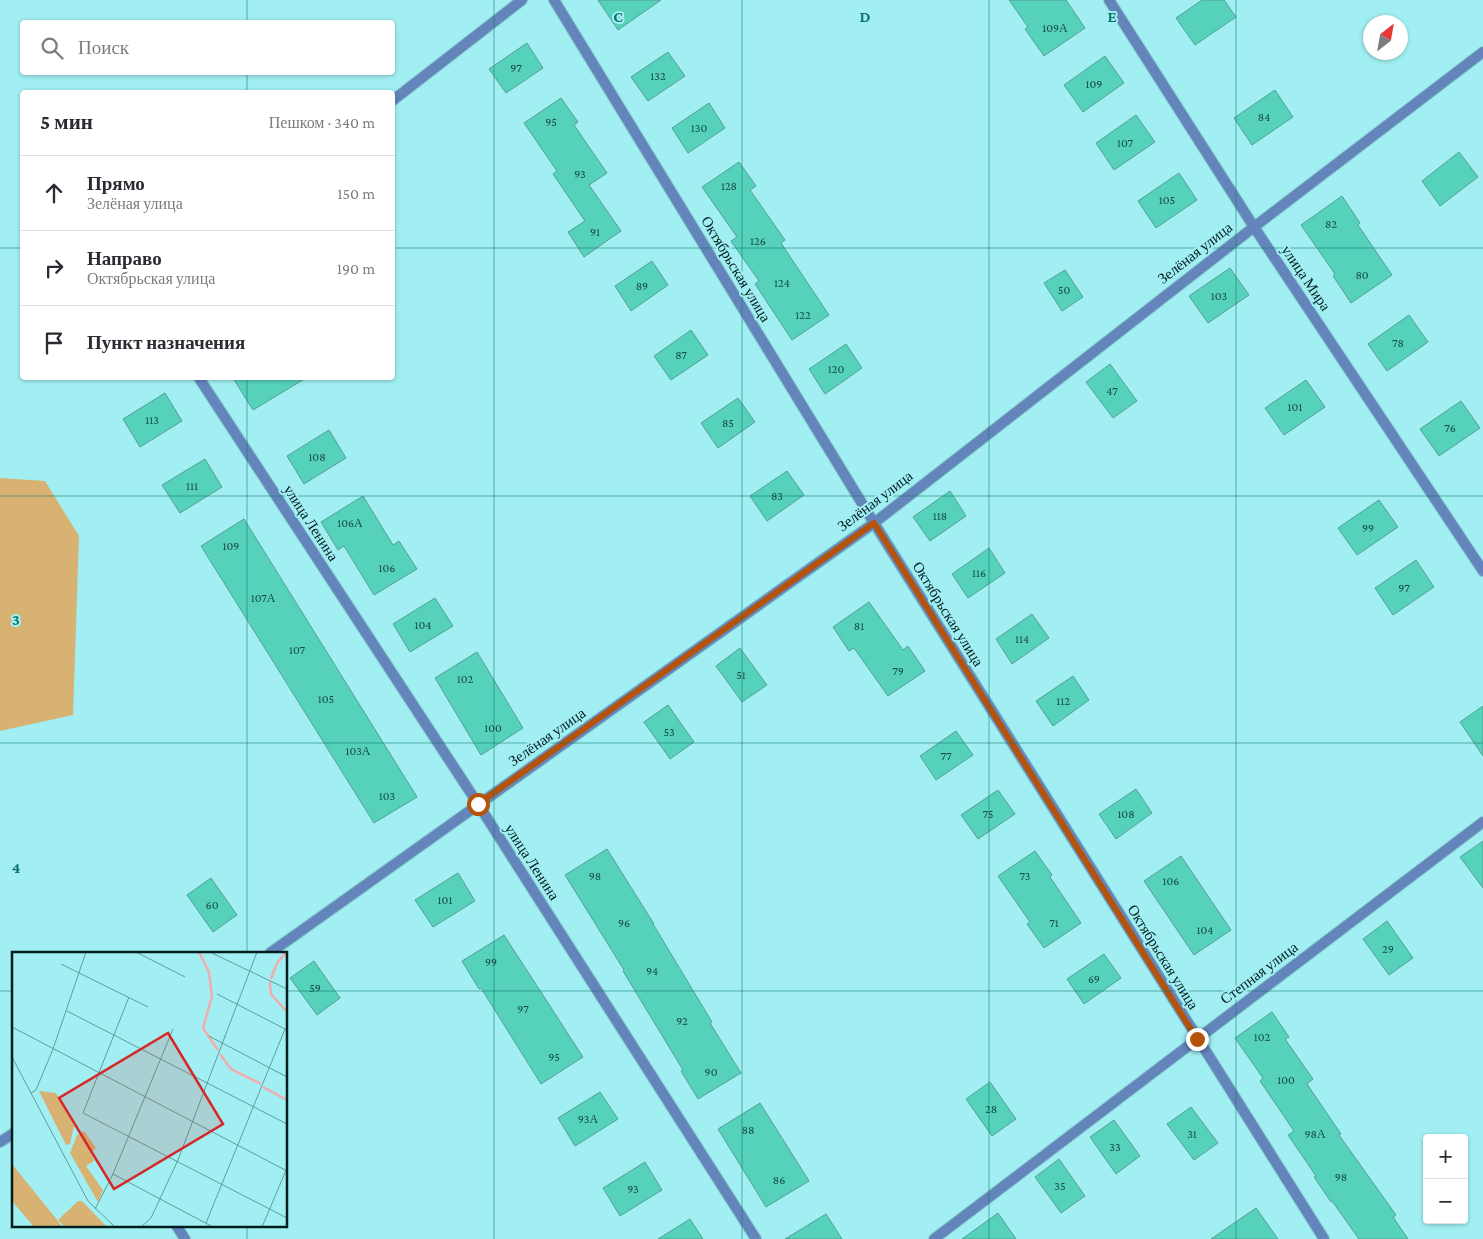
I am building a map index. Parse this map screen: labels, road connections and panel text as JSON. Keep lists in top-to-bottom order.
{
  "streets": {
    "street": [
      "Зелёная улица",
      "Октябрьская улица",
      "улица Мира",
      "улица Ленина",
      "Степная улица"
    ]
  },
  "crossings": [
    ["Зелёная улица", "Октябрьская улица"],
    ["Зелёная улица", "улица Мира"],
    ["Зелёная улица", "улица Ленина"],
    ["Октябрьская улица", "Степная улица"]
  ],
  "house_numbers": [
    "109А",
    "97",
    "132",
    "109",
    "84",
    "95",
    "130",
    "107",
    "93",
    "128",
    "105",
    "82",
    "91",
    "126",
    "80",
    "124",
    "89",
    "50",
    "103",
    "122",
    "78",
    "87",
    "120",
    "47",
    "101",
    "113",
    "85",
    "76",
    "108",
    "111",
    "83",
    "118",
    "106А",
    "99",
    "109",
    "106",
    "116",
    "97",
    "107А",
    "104",
    "81",
    "114",
    "107",
    "79",
    "51",
    "102",
    "105",
    "112",
    "100",
    "53",
    "103А",
    "77",
    "103",
    "75",
    "108",
    "98",
    "73",
    "106",
    "101",
    "60",
    "96",
    "71",
    "104",
    "29",
    "99",
    "94",
    "69",
    "59",
    "97",
    "92",
    "102",
    "95",
    "90",
    "100",
    "28",
    "93А",
    "88",
    "31",
    "98А",
    "33",
    "98",
    "86",
    "35",
    "93"
  ],
  "north": "top right",
  "page": {
    "search": "Поиск",
    "heading": ["5 мин", "Пешком · 340 m"],
    "list": [
      ["Прямо", "Зелёная улица", "150 m"],
      ["Направо", "Октябрьская улица", "190 m"],
      "Пункт назначения"
    ],
    "map_buttons": ["+", "−"]
  },
  "grid": {
    "columns": ["C", "D", "E"],
    "rows": ["3", "4"]
  }
}
